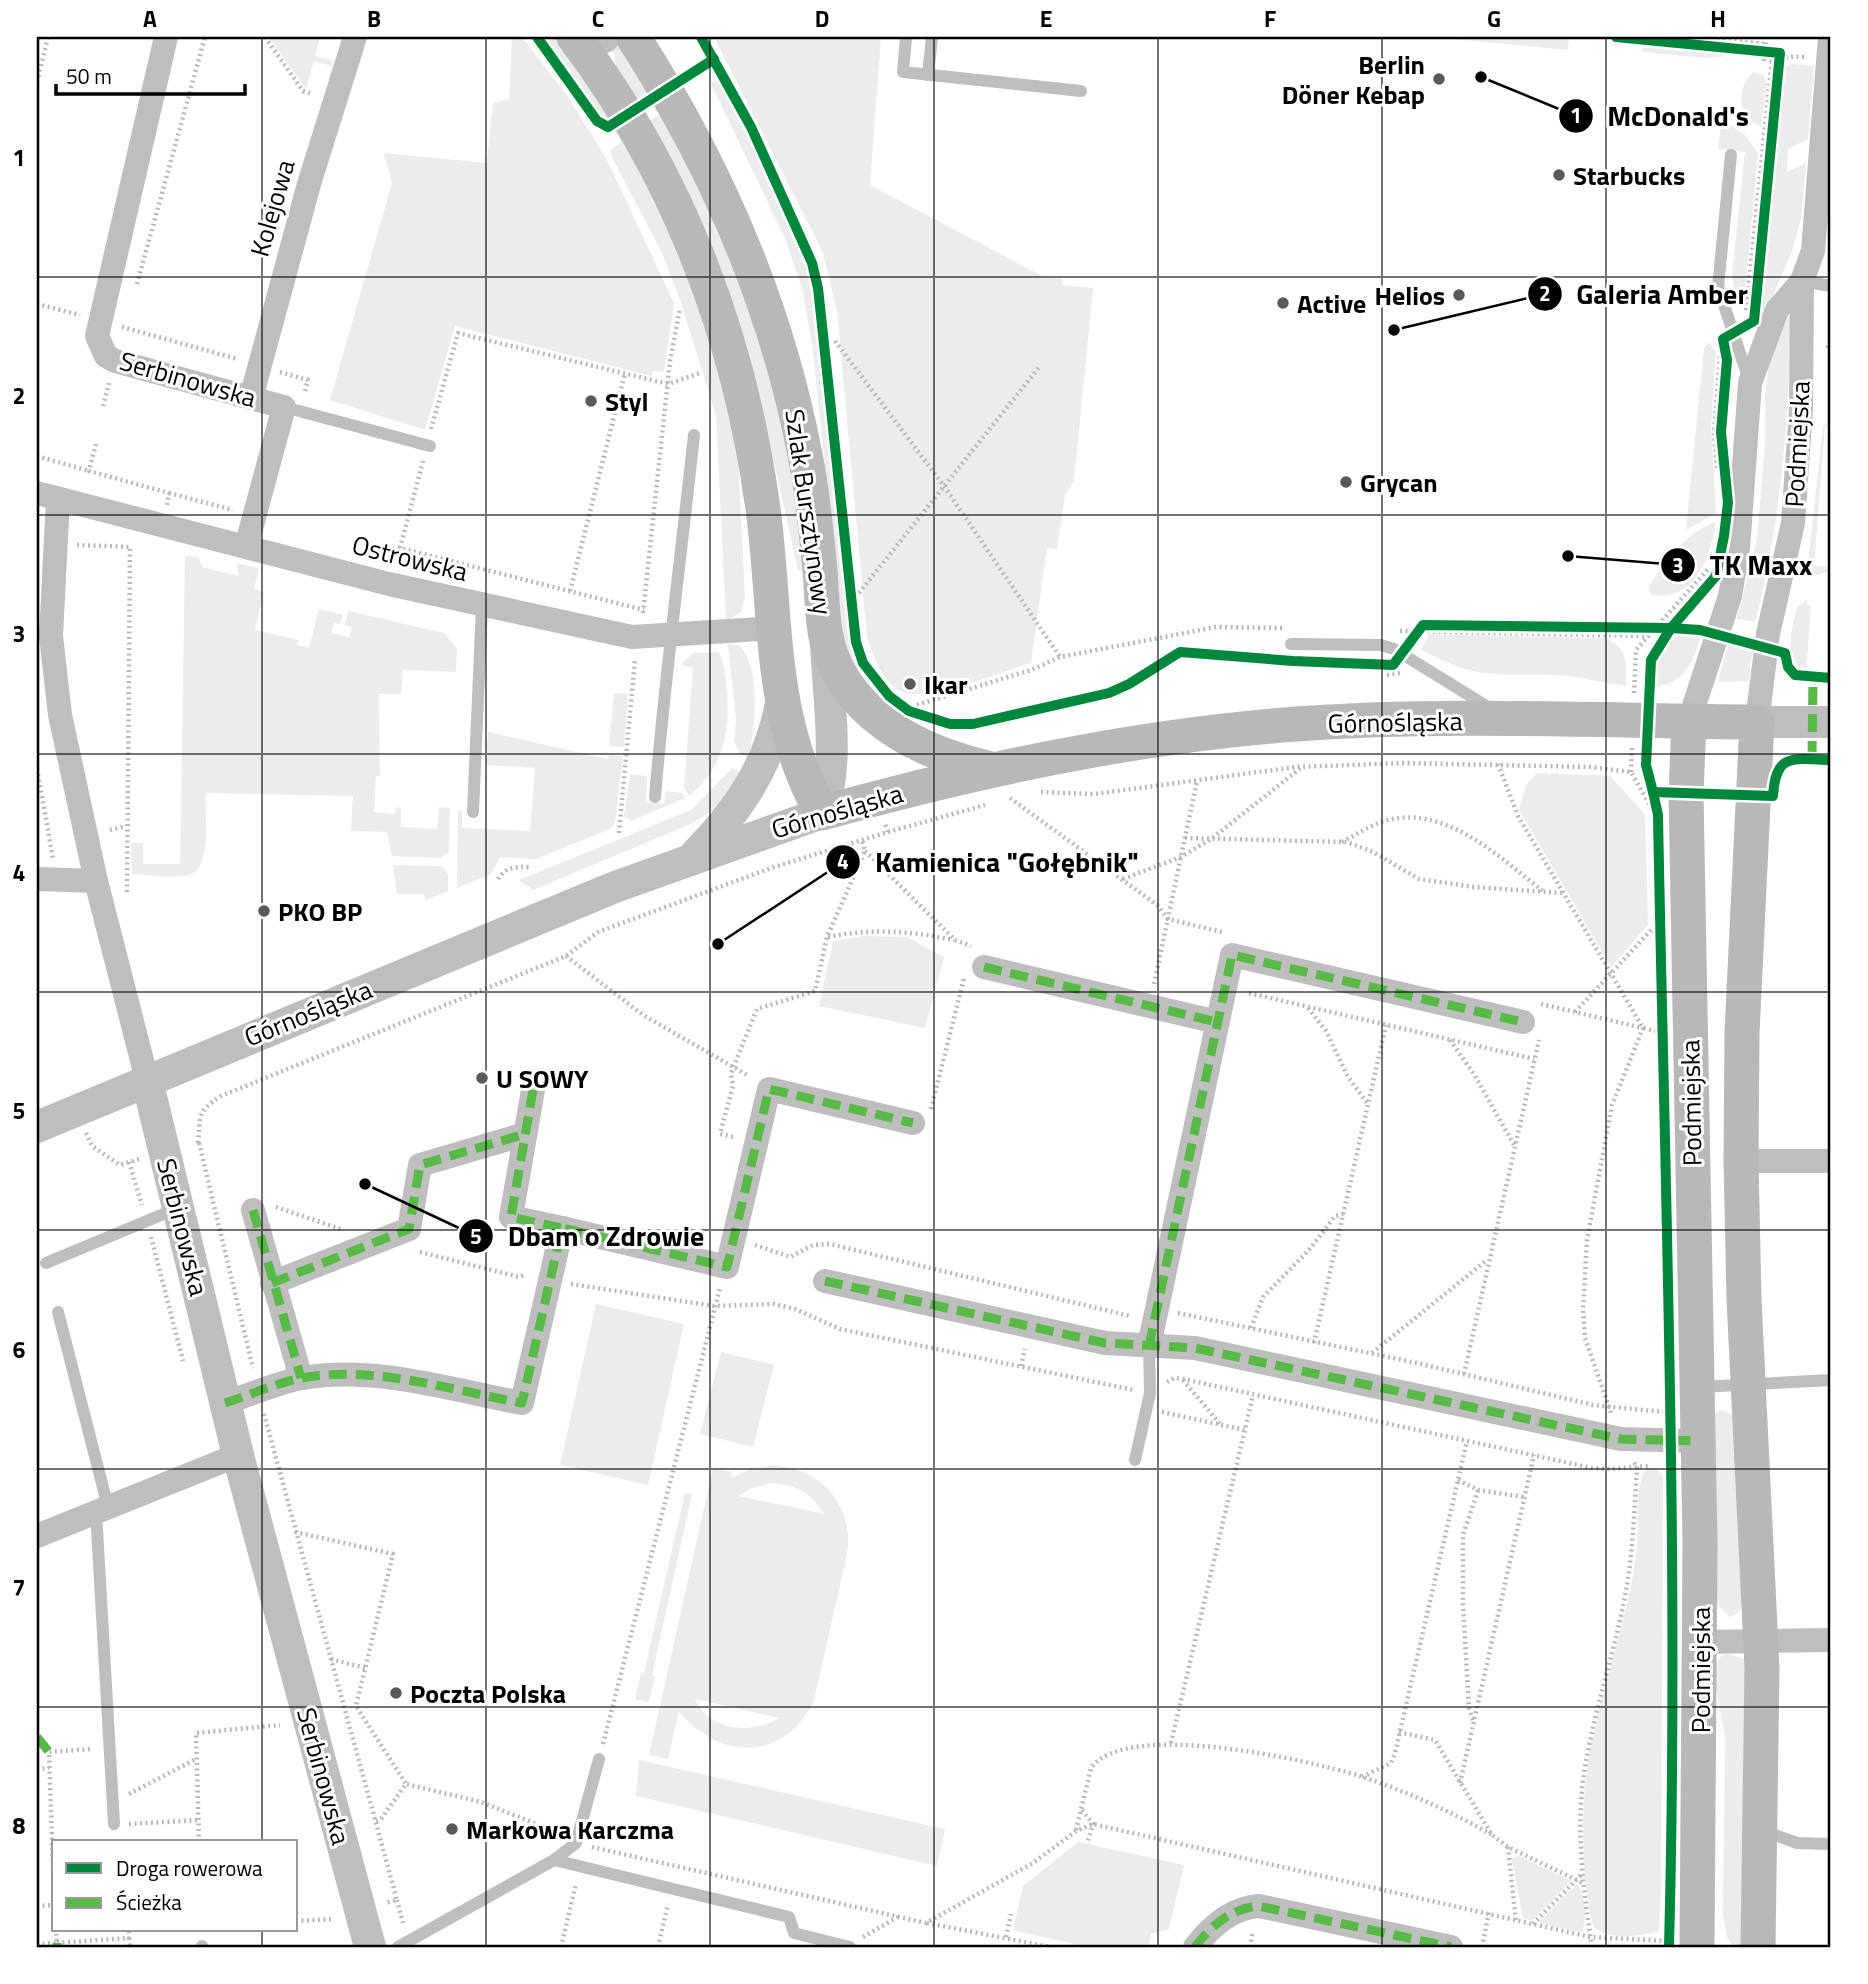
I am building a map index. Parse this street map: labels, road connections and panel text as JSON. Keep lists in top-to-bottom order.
{
  "streets": {
    "main road": ["Podmiejska", "Szlak Bursztynowy", "Górnośląska"],
    "street": ["Kolejowa", "Serbinowska", "Ostrowska"]
  },
  "crossings": [
    ["Kolejowa", "Serbinowska"],
    ["Serbinowska", "Ostrowska"],
    ["Serbinowska", "Górnośląska"],
    ["Podmiejska", "Górnośląska"],
    ["Szlak Bursztynowy", "Ostrowska"],
    ["Szlak Bursztynowy", "Górnośląska"]
  ],
  "places": [
    "McDonald's",
    "Berlin Döner Kebap",
    "Starbucks",
    "Helios",
    "Active",
    "Galeria Amber",
    "Styl",
    "Grycan",
    "TK Maxx",
    "Ikar",
    "PKO BP",
    "Kamienica \"Gołębnik\"",
    "U SOWY",
    "Dbam o Zdrowie",
    "Poczta Polska",
    "Markowa Karczma"
  ],
  "legend": ["Droga rowerowa", "Ścieżka"],
  "scale_bar": "50 m",
  "grid": {
    "columns": [
      "A",
      "B",
      "C",
      "D",
      "E",
      "F",
      "G",
      "H"
    ],
    "rows": [
      "1",
      "2",
      "3",
      "4",
      "5",
      "6",
      "7",
      "8"
    ]
  }
}
